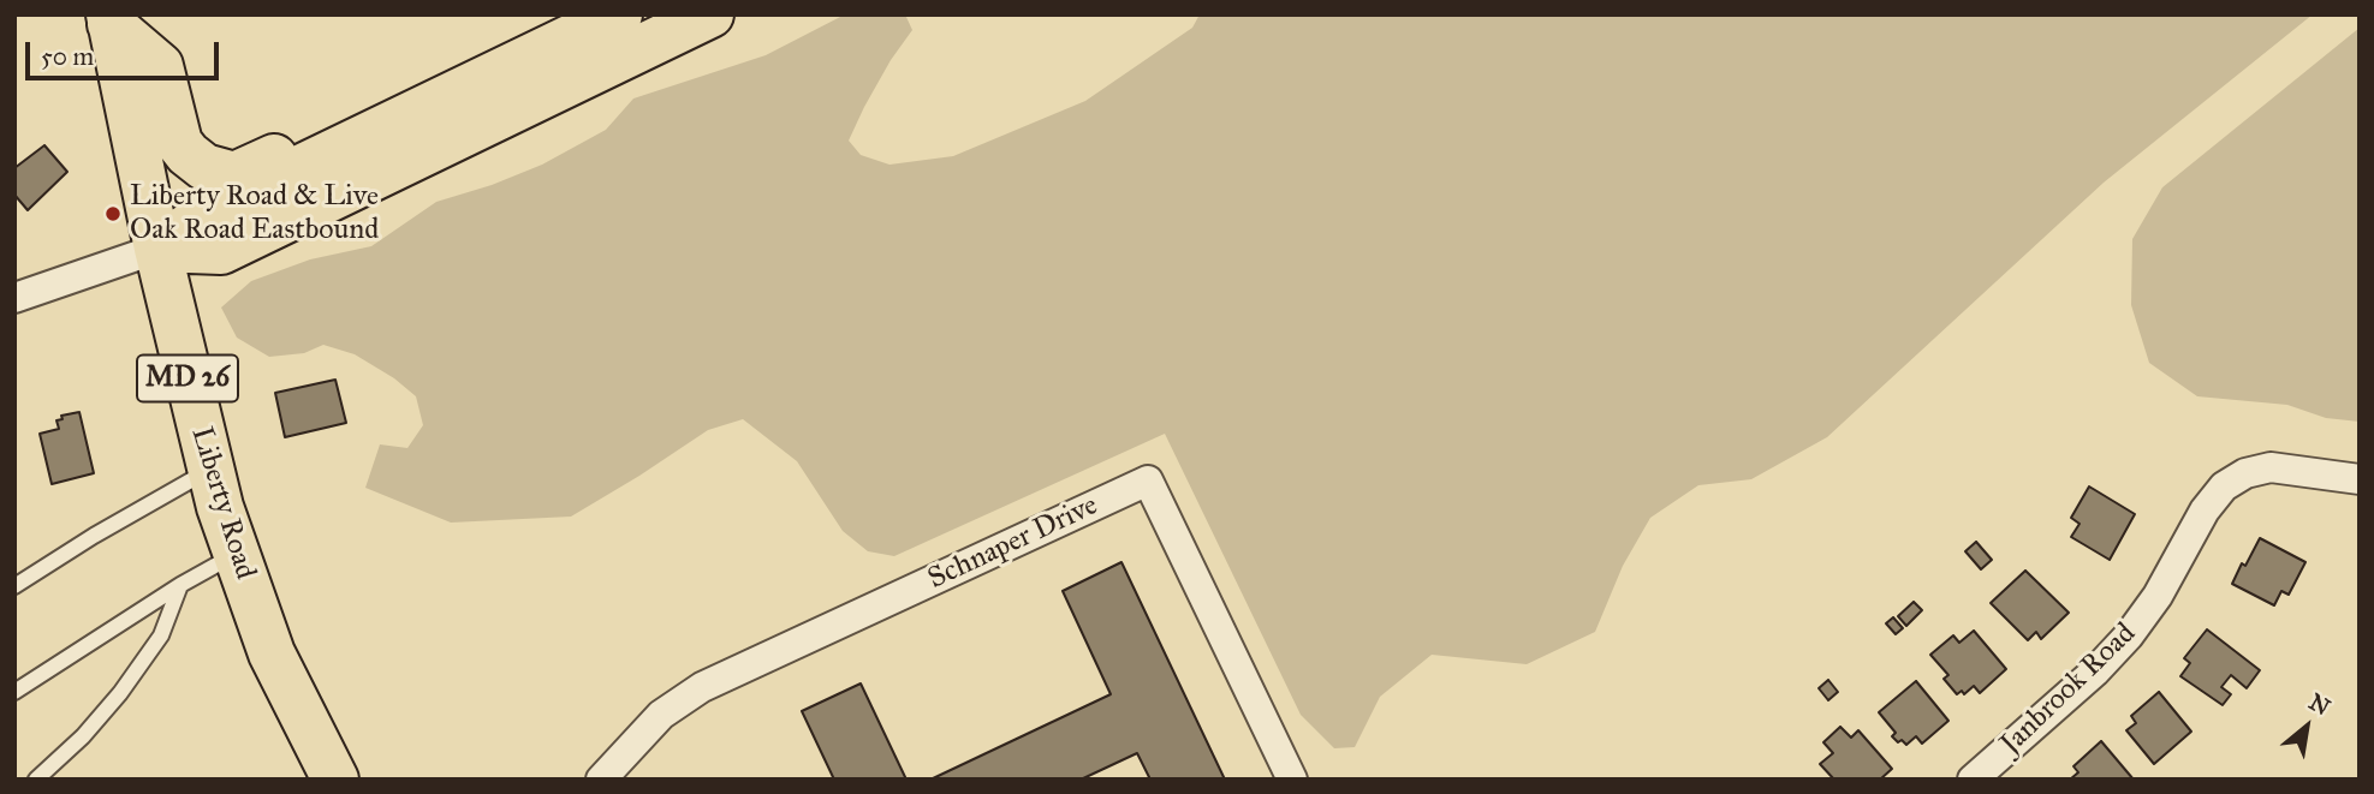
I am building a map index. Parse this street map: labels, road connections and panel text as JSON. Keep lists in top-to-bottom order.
{
  "streets": {
    "main road": ["MD 26", "Liberty Road"],
    "street": ["Schnaper Drive", "Janbrook Road"]
  },
  "places": ["Liberty Road & Live Oak Road Eastbound"],
  "scale_bar": "50 m",
  "north": "top right"
}
